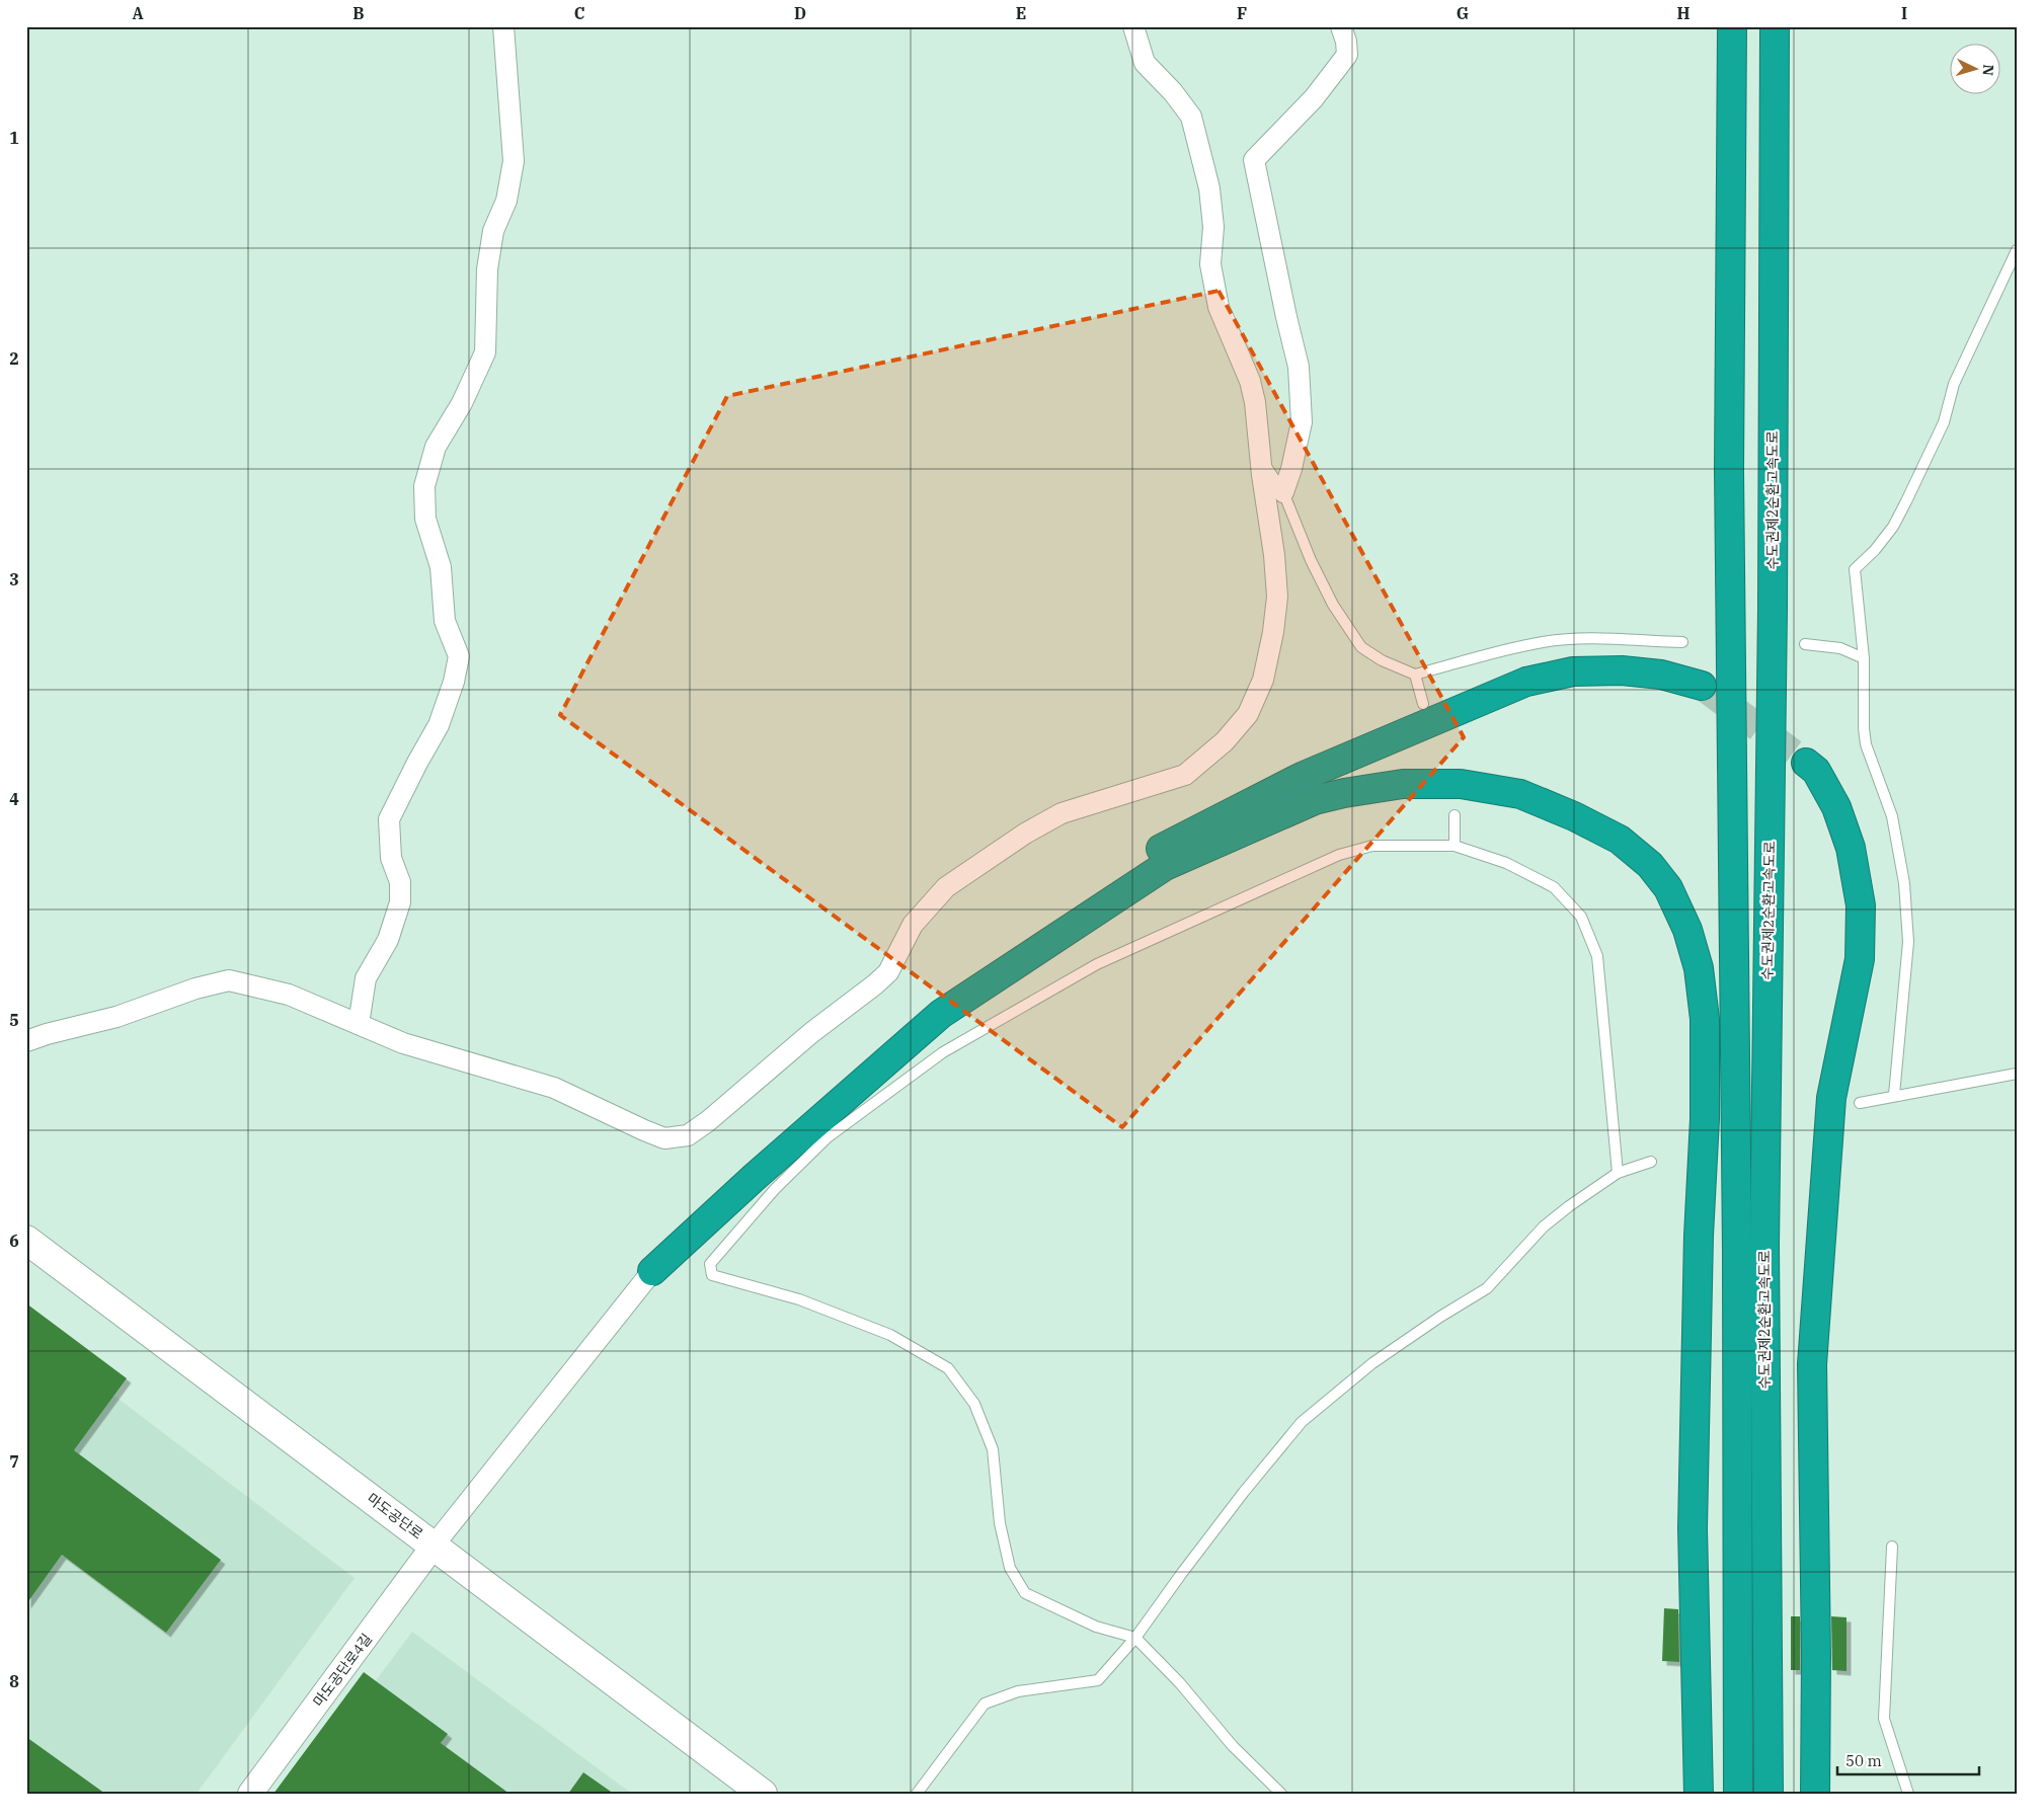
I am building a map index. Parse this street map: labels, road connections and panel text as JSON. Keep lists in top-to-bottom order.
{
  "streets": {
    "highway": ["수도권제2순환고속도로"],
    "main road": ["마도공단로"],
    "street": ["마도공단로4길"]
  },
  "crossings": [
    ["마도공단로", "마도공단로4길"]
  ],
  "scale_bar": "50 m",
  "north": "right",
  "grid": {
    "columns": [
      "A",
      "B",
      "C",
      "D",
      "E",
      "F",
      "G",
      "H",
      "I"
    ],
    "rows": [
      "1",
      "2",
      "3",
      "4",
      "5",
      "6",
      "7",
      "8"
    ]
  }
}
